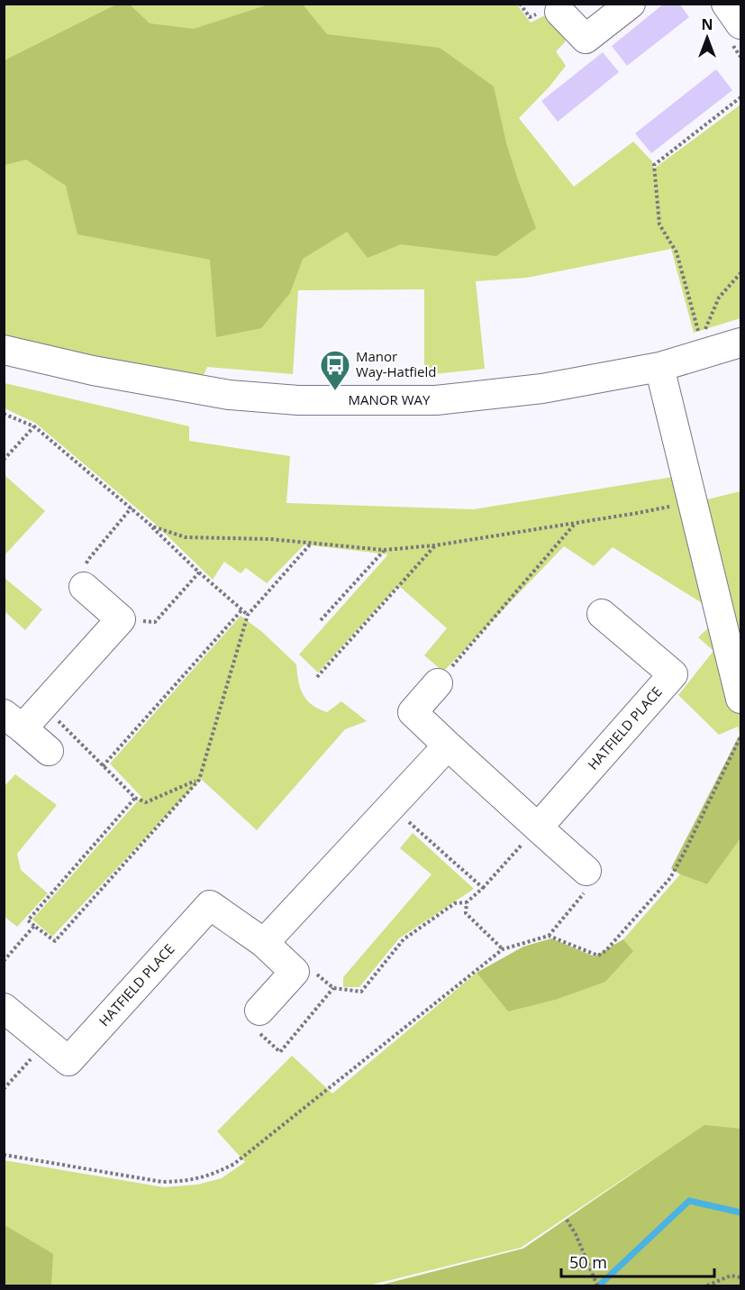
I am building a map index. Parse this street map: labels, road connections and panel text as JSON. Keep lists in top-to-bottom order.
{
  "streets": {
    "street": ["MANOR WAY", "HATFIELD PLACE"]
  },
  "places": {
    "bus stop": ["Manor Way-Hatfield"]
  },
  "scale_bar": "50 m",
  "north": "top"
}
